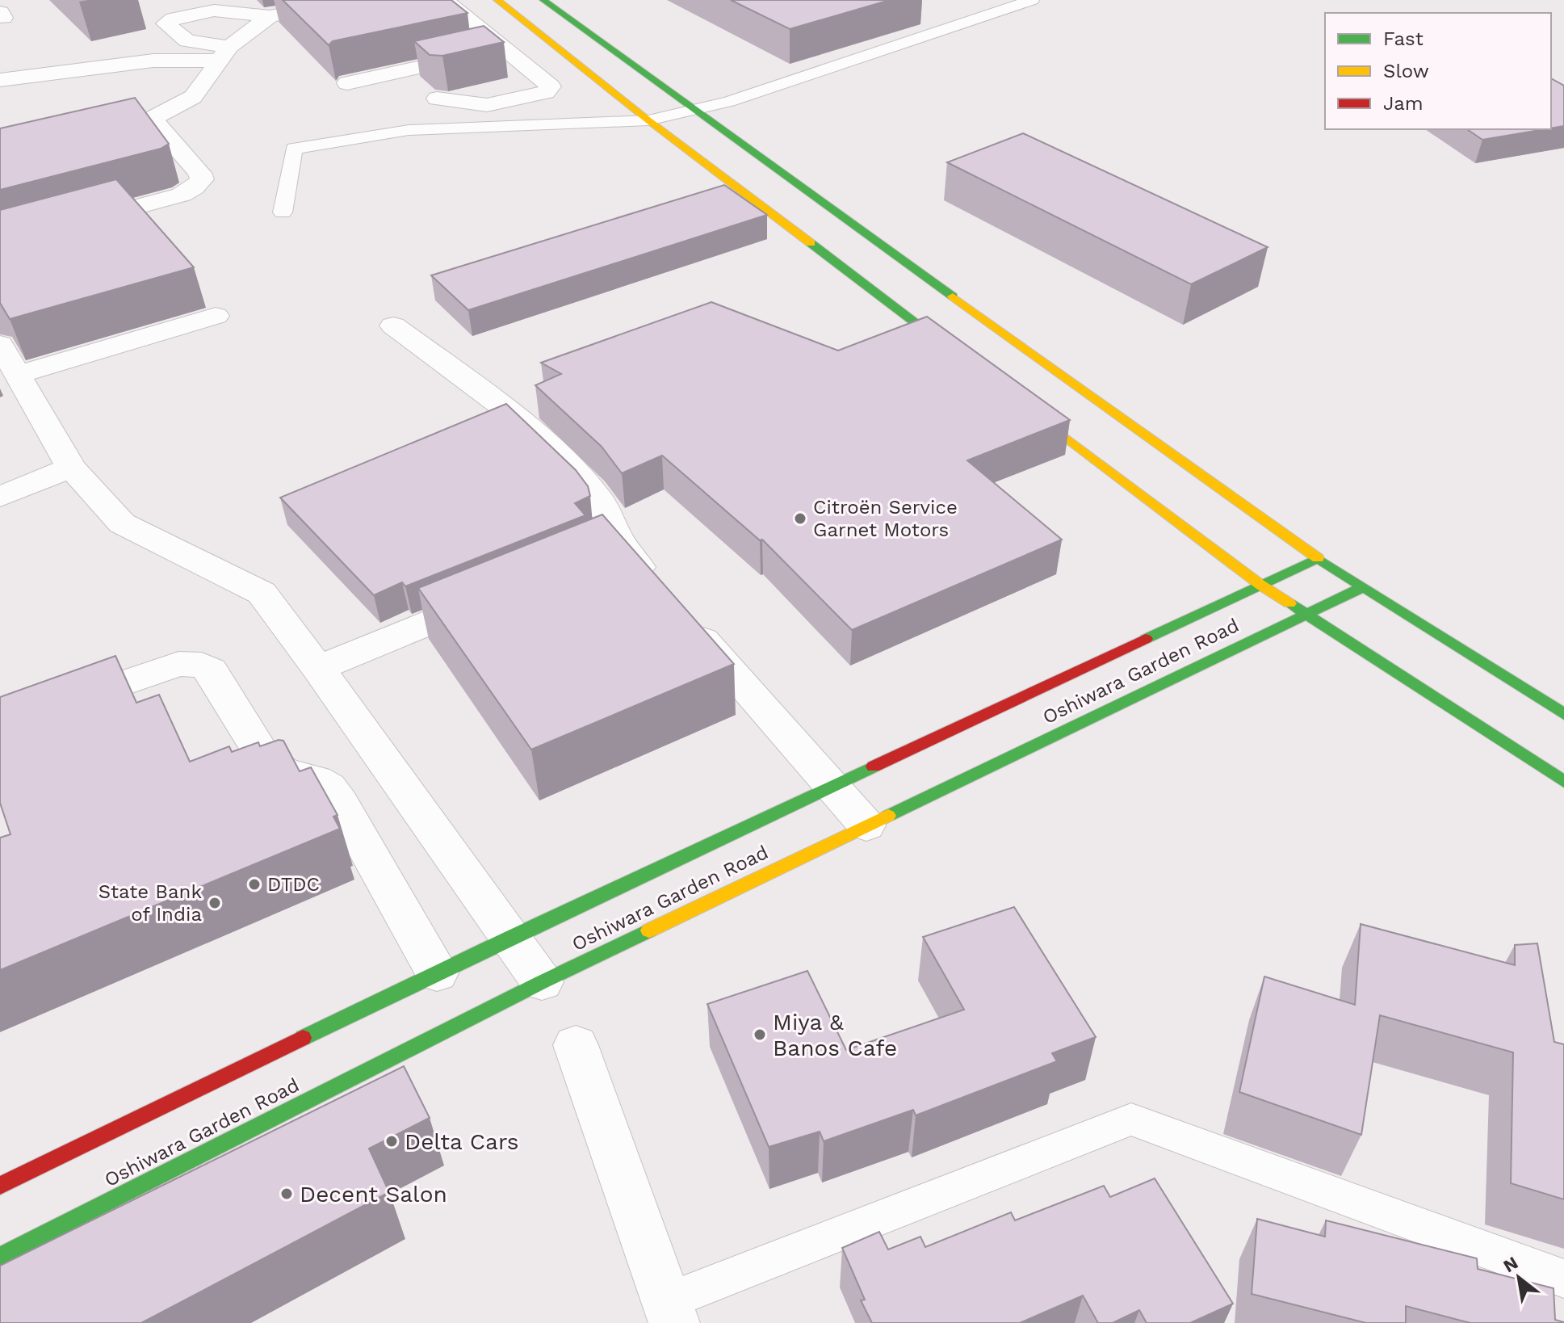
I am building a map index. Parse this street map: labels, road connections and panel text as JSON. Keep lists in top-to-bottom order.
{
  "streets": {
    "street": ["Oshiwara Garden Road"]
  },
  "places": [
    "Citroën Service Garnet Motors",
    "DTDC",
    "State Bank of India",
    "Miya & Banos Cafe",
    "Delta Cars",
    "Decent Salon"
  ],
  "legend": ["Fast", "Slow", "Jam"],
  "north": "top left"
}
